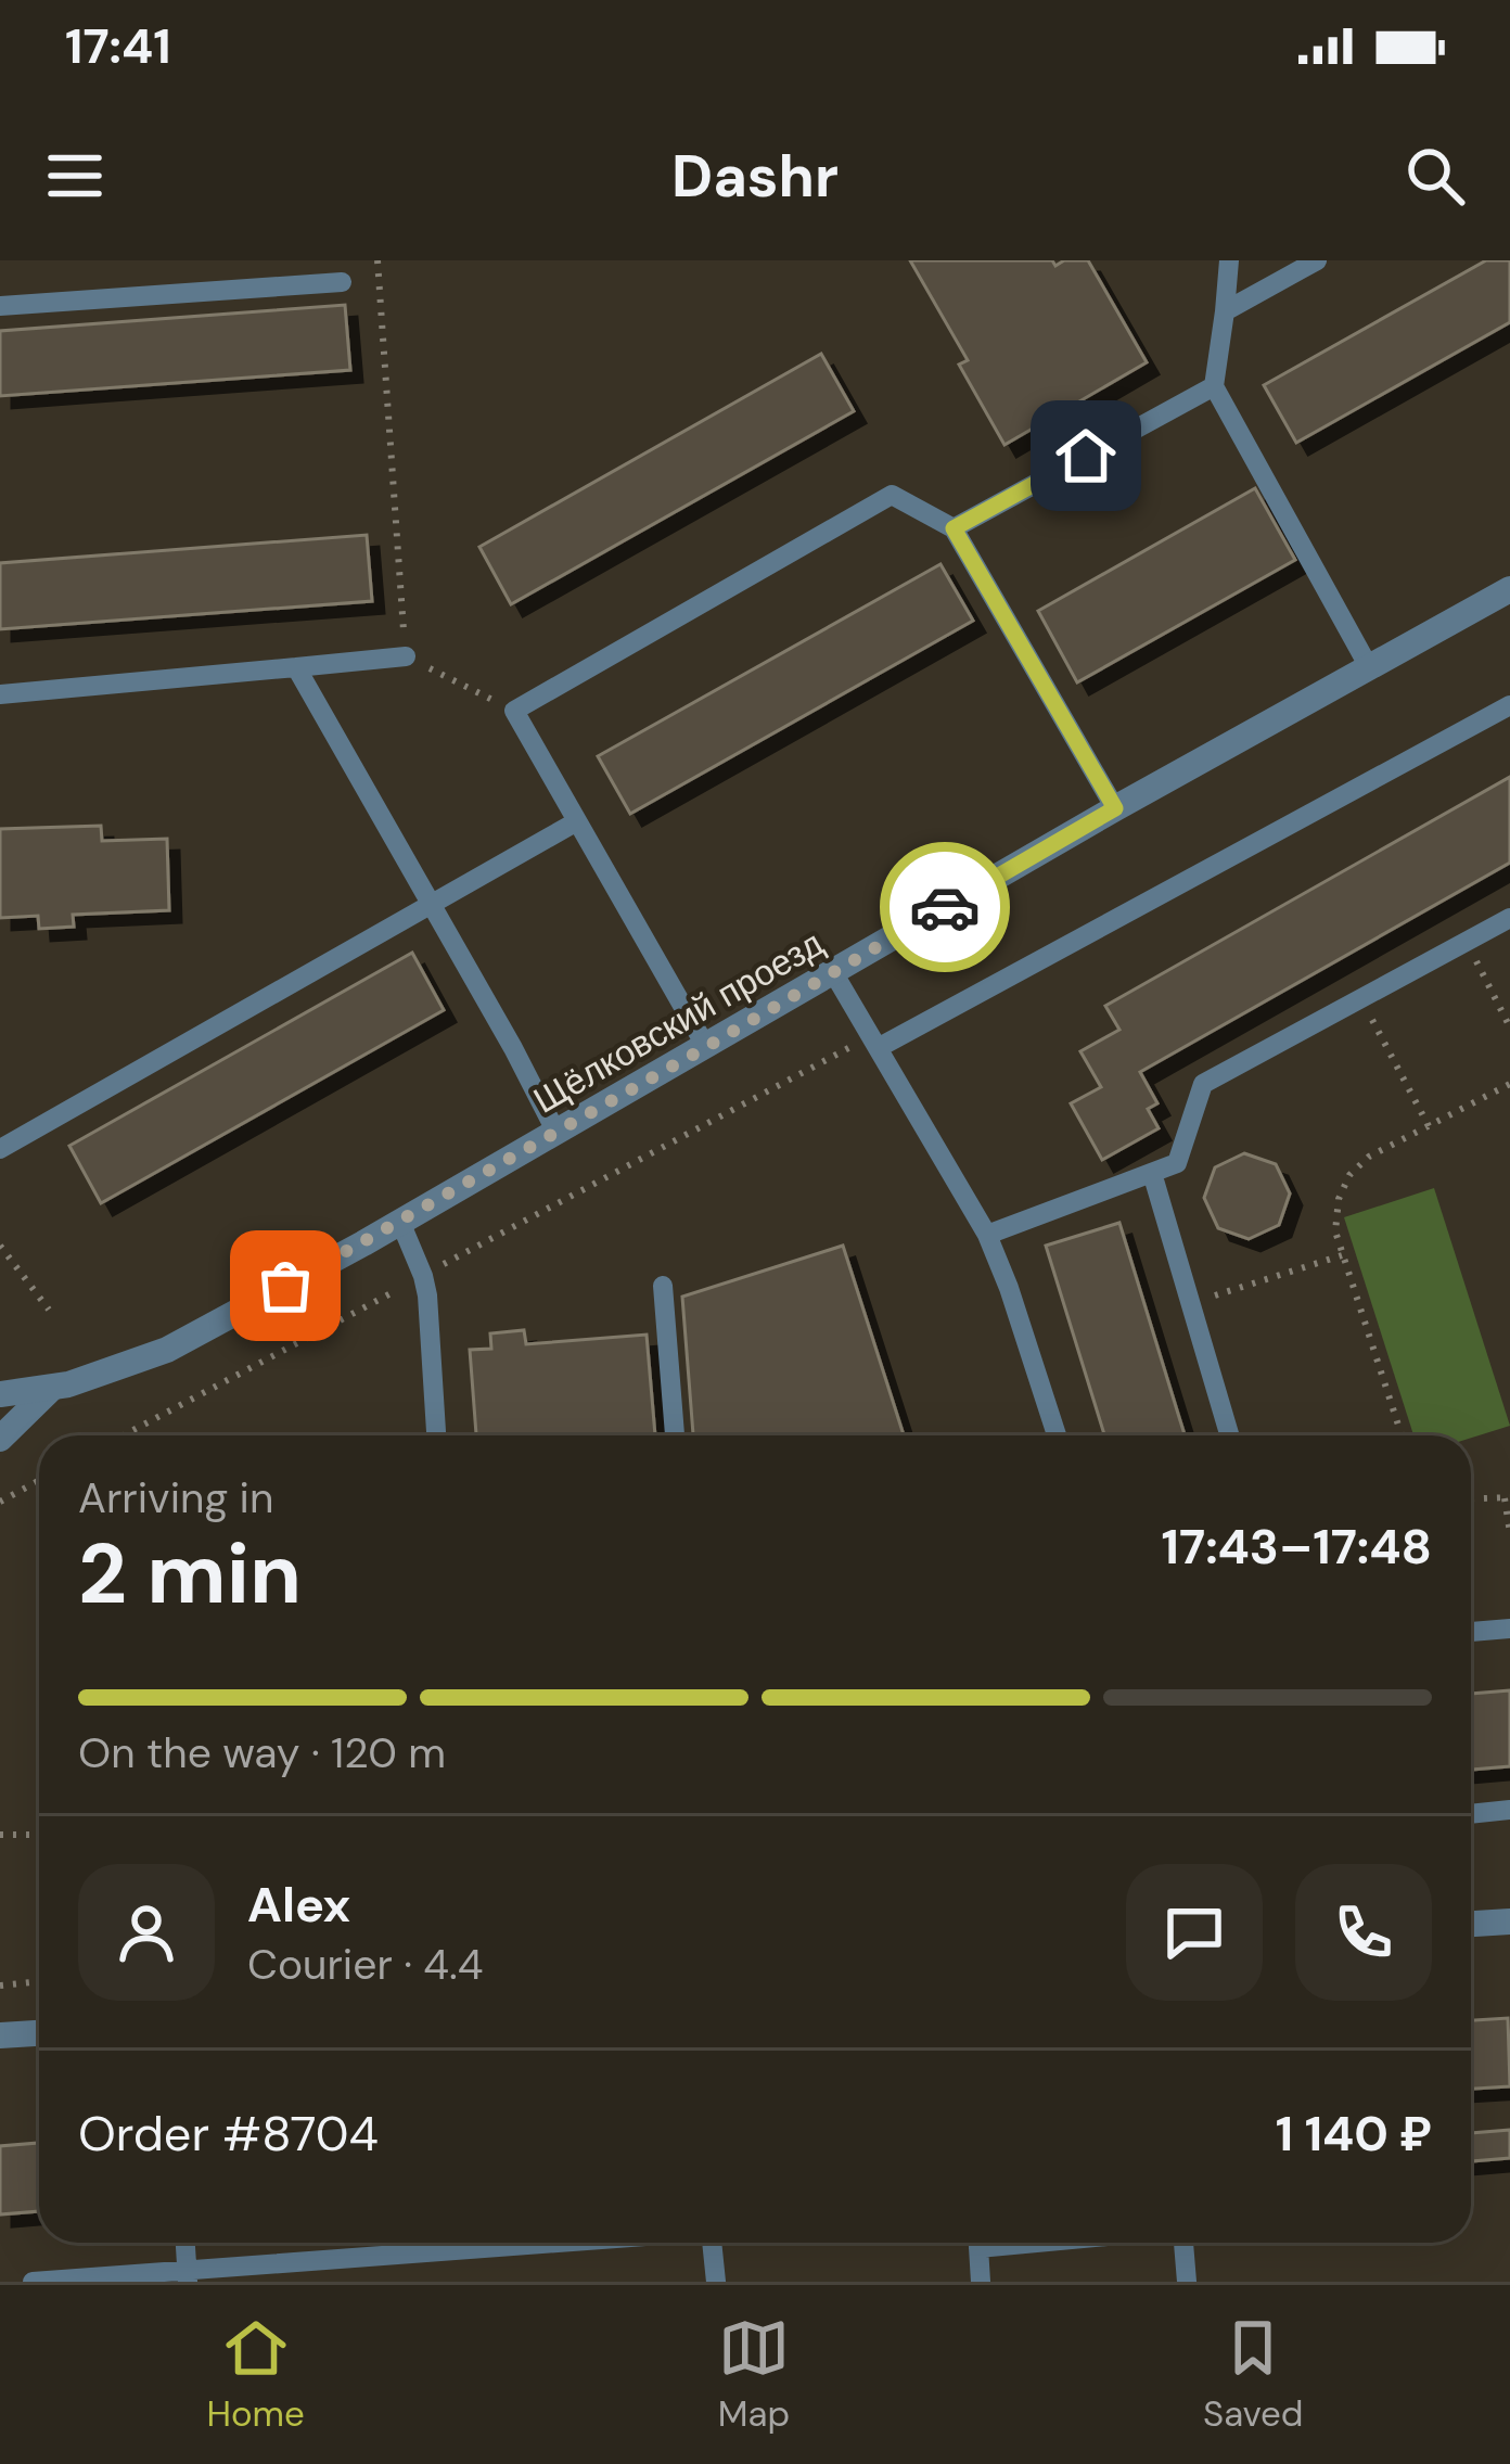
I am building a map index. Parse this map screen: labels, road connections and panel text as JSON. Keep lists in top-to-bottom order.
{
  "streets": {
    "street": ["Щёлковский проезд"]
  },
  "page": {
    "status": "17:41",
    "header": "Dashr",
    "heading": ["2 min", "Arriving in", "17:43–17:48"],
    "panel": [
      "Alex",
      "Courier · 4.4",
      "Order #8704",
      "1 140 ₽"
    ],
    "bar": "On the way · 120 m",
    "tabs": ["Home", "Map", "Saved"]
  }
}
